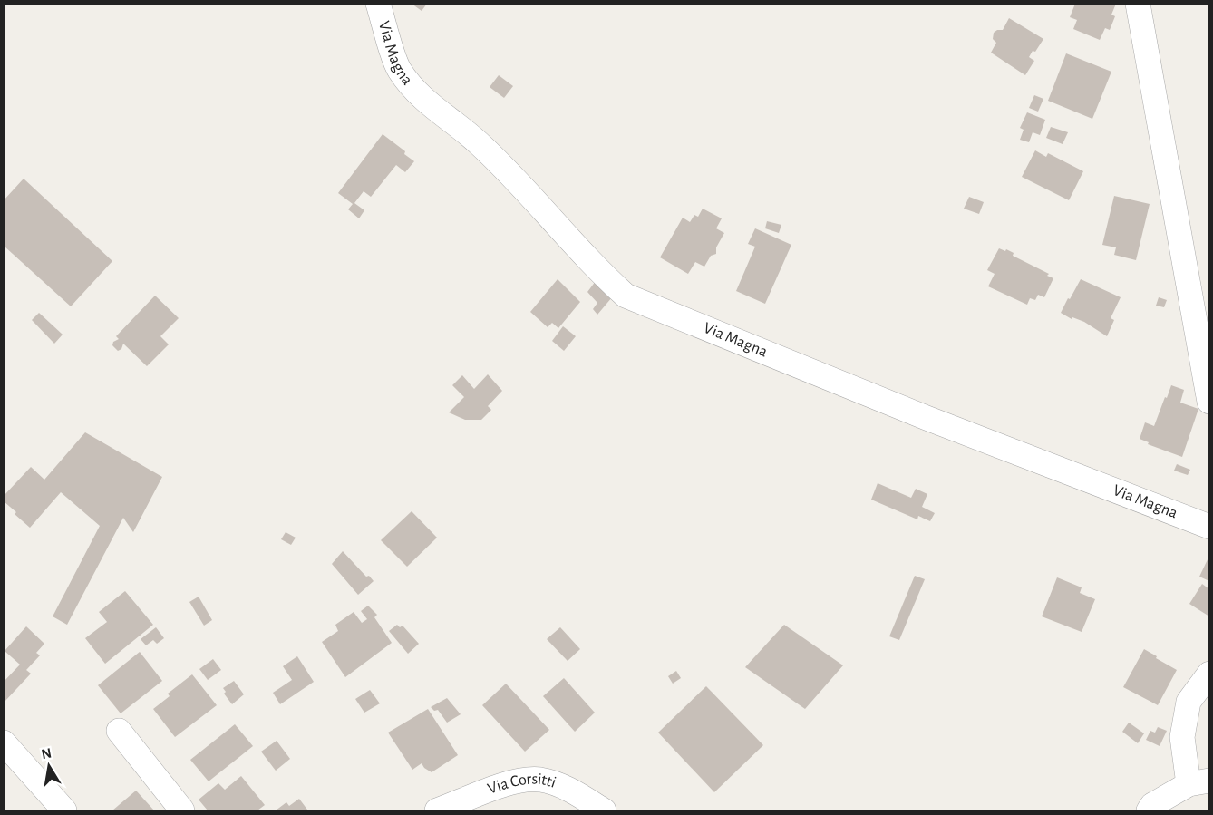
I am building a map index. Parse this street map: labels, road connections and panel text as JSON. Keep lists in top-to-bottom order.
{
  "streets": {
    "street": ["Via Magna", "Via Corsitti"]
  },
  "north": "top"
}
